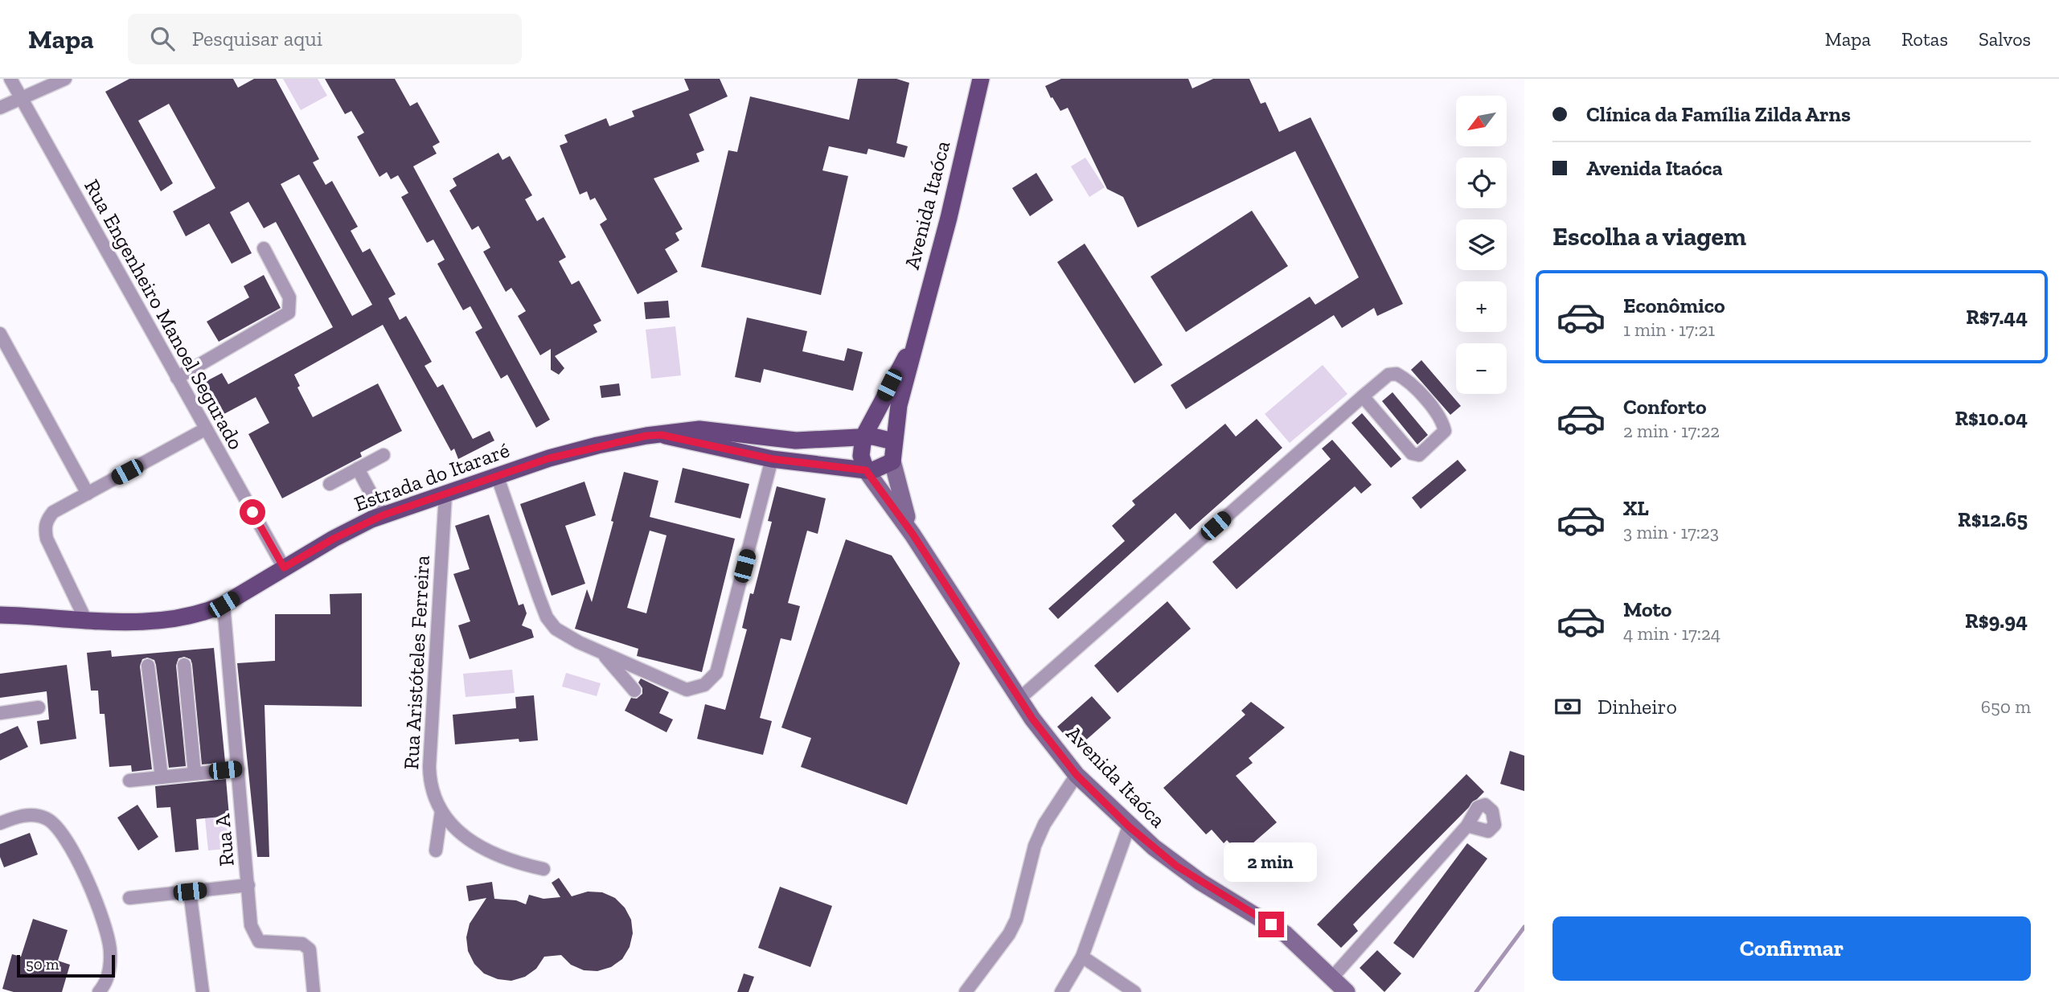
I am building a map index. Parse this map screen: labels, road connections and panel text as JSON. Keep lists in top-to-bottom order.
{
  "streets": {
    "main road": ["Avenida Itaóca", "Estrada do Itararé"],
    "street": ["Rua Engenheiro Manoel Segurado", "Rua Aristóteles Ferreira", "Rua A"]
  },
  "crossings": [
    ["Avenida Itaóca", "Estrada do Itararé"],
    ["Rua Engenheiro Manoel Segurado", "Estrada do Itararé"],
    ["Estrada do Itararé", "Rua Aristóteles Ferreira"],
    ["Estrada do Itararé", "Rua A"]
  ],
  "scale_bar": "50 m",
  "north": "bottom left",
  "page": {
    "header": "Mapa",
    "search": "Pesquisar aqui",
    "nav": ["Mapa", "Rotas", "Salvos"],
    "banner": ["Clínica da Família Zilda Arns", "Avenida Itaóca"],
    "map_buttons": ["+", "−"],
    "heading": "Escolha a viagem",
    "list": [
      {
        "name": "Econômico",
        "note": "1 min · 17:21",
        "value": "R$7.44"
      },
      {
        "name": "Conforto",
        "note": "2 min · 17:22",
        "value": "R$10.04"
      },
      {
        "name": "XL",
        "note": "3 min · 17:23",
        "value": "R$12.65"
      },
      {
        "name": "Moto",
        "note": "4 min · 17:24",
        "value": "R$9.94"
      }
    ],
    "pay": ["Dinheiro", "650 m"],
    "bubble": "2 min",
    "buttons": "Confirmar",
    "scale": "50 m"
  }
}
